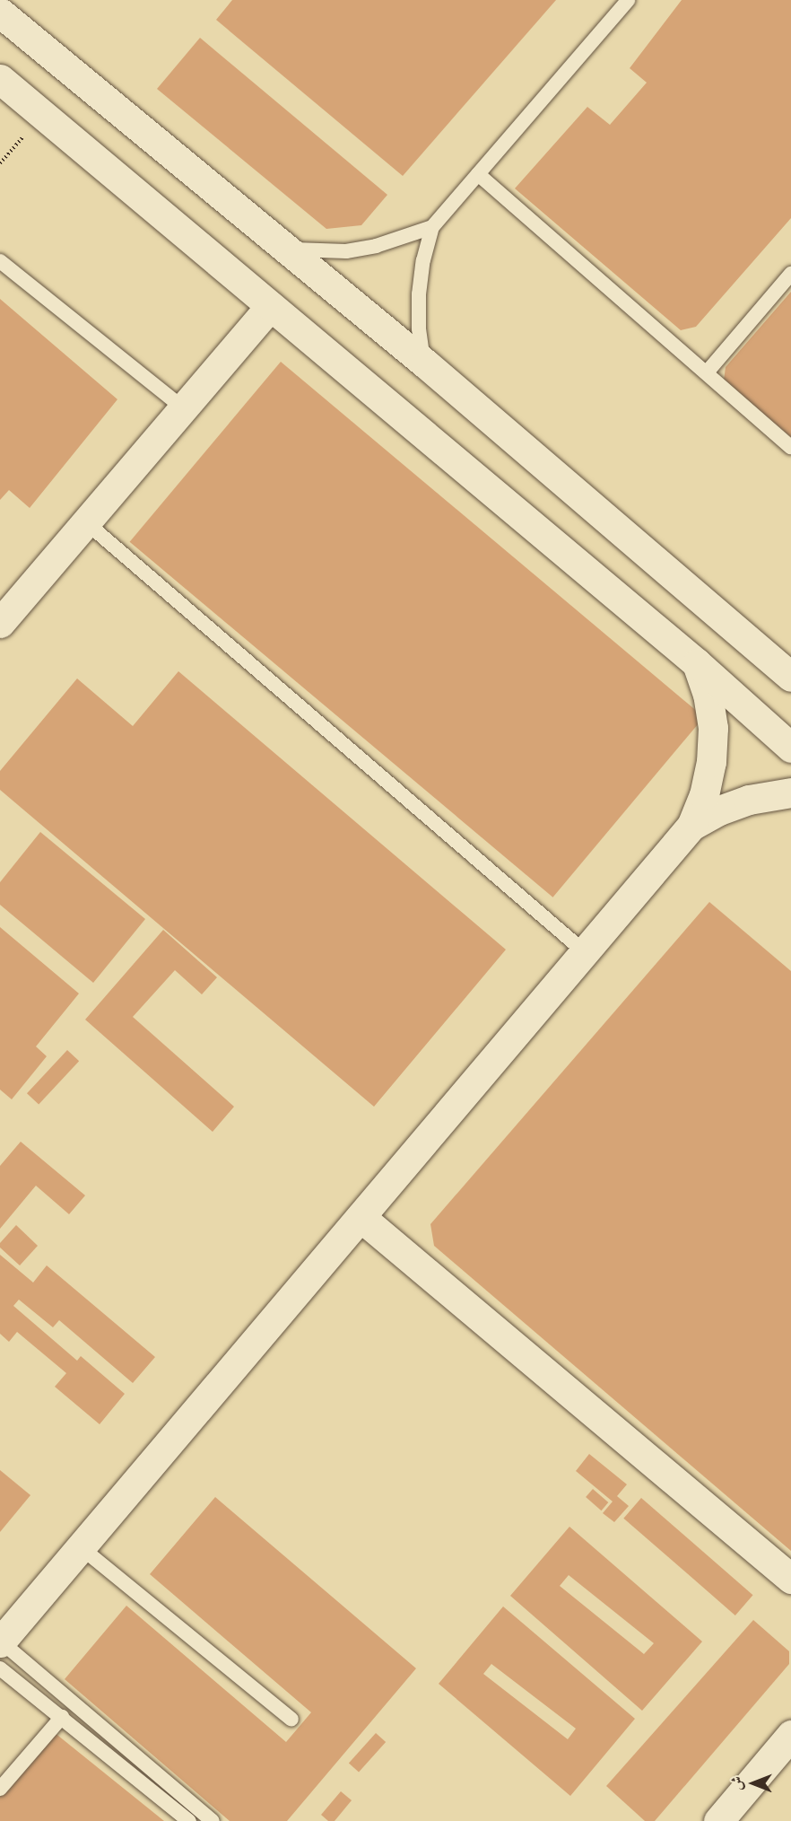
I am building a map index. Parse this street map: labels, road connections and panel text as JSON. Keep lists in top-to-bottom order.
{
  "north": "left"
}
